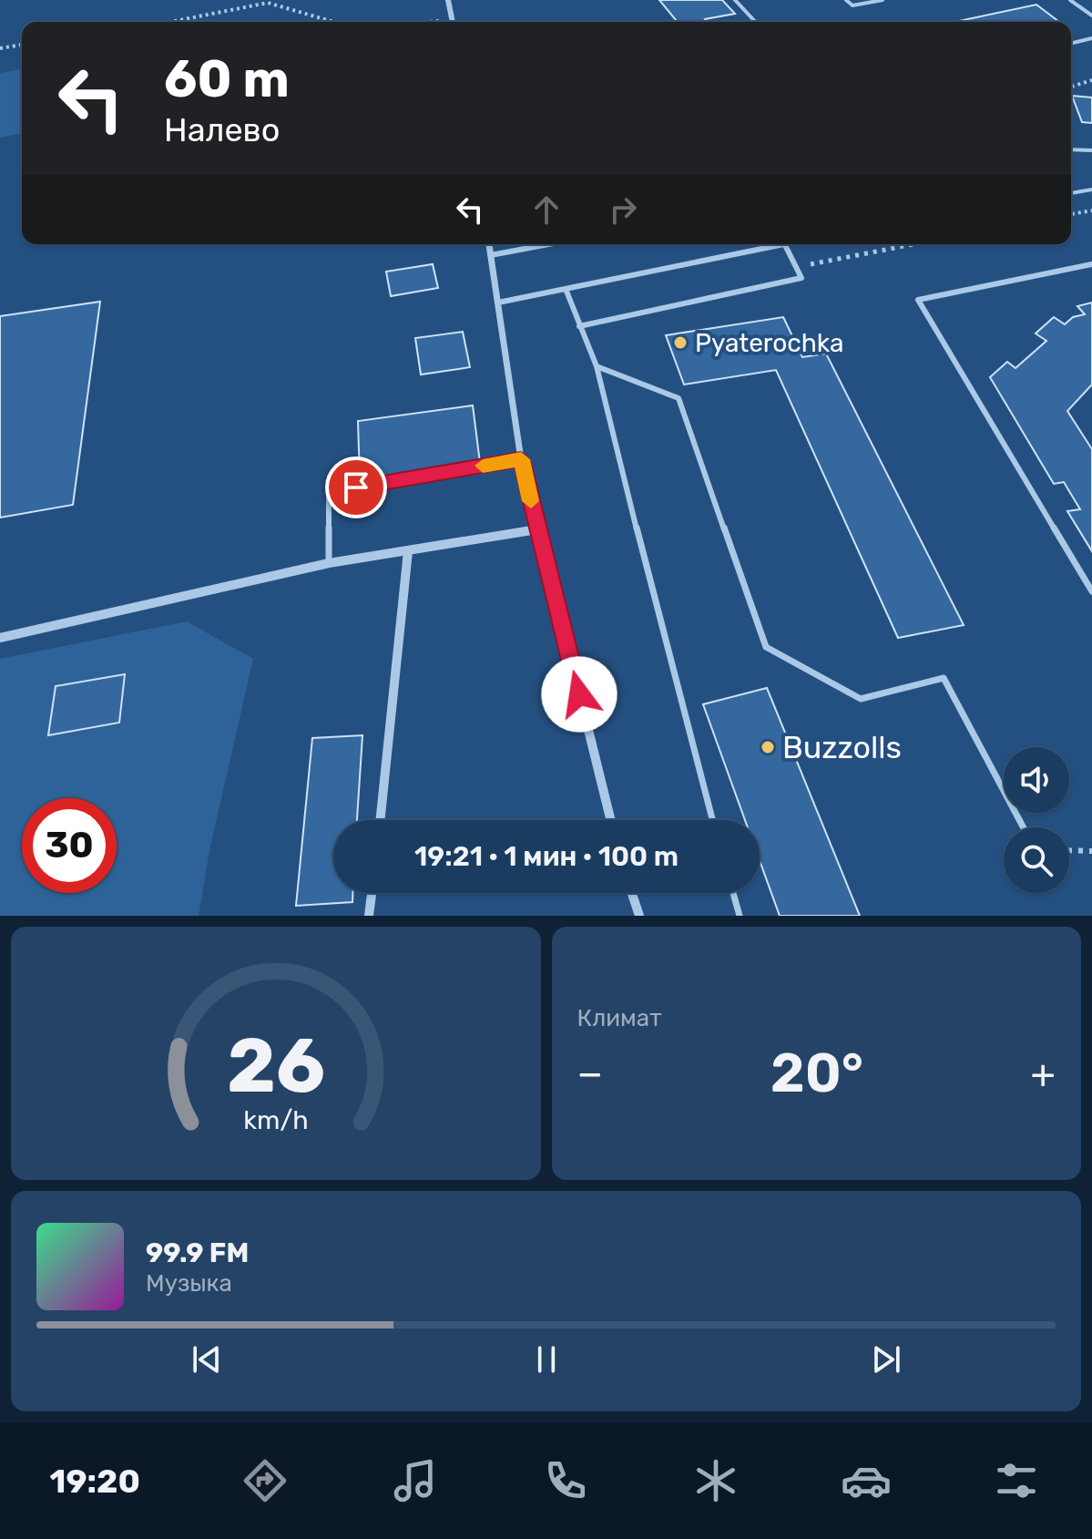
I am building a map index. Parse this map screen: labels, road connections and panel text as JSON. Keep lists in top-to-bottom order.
{
  "places": ["Pyaterochka", "Buzzolls"],
  "page": {
    "turn": ["60 m", "Налево"],
    "limit": "30",
    "trip": "19:21 · 1 мин · 100 m",
    "tile": "Климат",
    "heat": ["−", "20°", "+"],
    "song": ["99.9 FM", "Музыка"],
    "tabs": "19:20",
    "gauge": ["26", "km/h"]
  }
}
